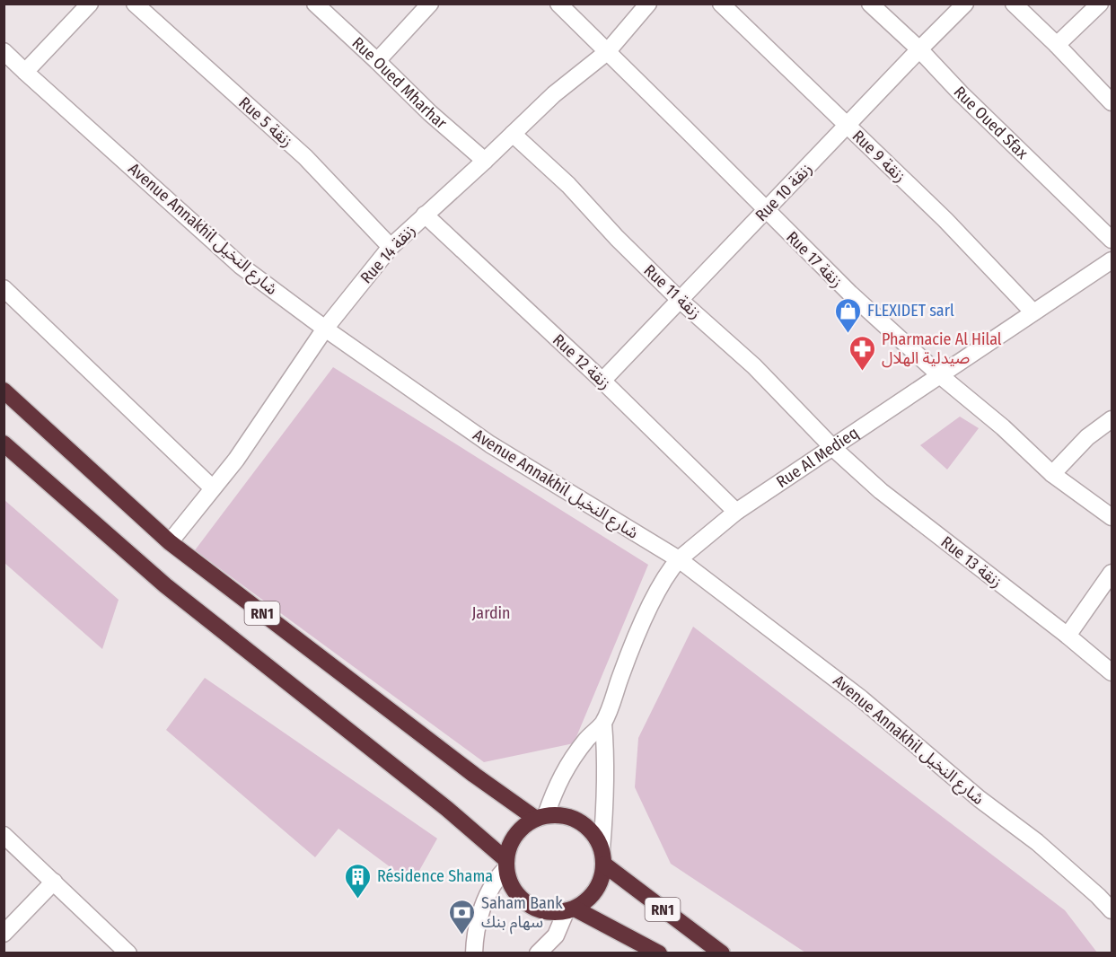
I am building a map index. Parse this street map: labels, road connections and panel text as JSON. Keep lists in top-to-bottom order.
{
  "streets": {
    "highway": ["RN1"],
    "street": [
      "Rue Oued Mharhar",
      "Rue 5 زنقة",
      "Rue Oued Sfax",
      "Rue 9 زنقة",
      "Rue 10 زنقة",
      "Avenue Annakhil شارع النخيل",
      "Rue 14 زنقة",
      "Rue 17 زنقة",
      "Rue 11 زنقة",
      "Rue 12 زنقة",
      "Rue Al Medieq",
      "Rue 13 زنقة"
    ]
  },
  "crossings": [
    ["Rue Oued Mharhar", "Rue 14 زنقة"],
    ["Rue 5 زنقة", "Rue 14 زنقة"],
    ["Rue Oued Sfax", "Rue 10 زنقة"],
    ["Rue 9 زنقة", "Rue 10 زنقة"],
    ["Rue 9 زنقة", "Rue Al Medieq"],
    ["Rue 10 زنقة", "Rue 17 زنقة"],
    ["Rue 10 زنقة", "Rue 11 زنقة"],
    ["Rue 10 زنقة", "Rue 12 زنقة"],
    ["Avenue Annakhil شارع النخيل", "Rue 14 زنقة"],
    ["Avenue Annakhil شارع النخيل", "Rue Al Medieq"],
    ["Rue 14 زنقة", "Rue 17 زنقة"],
    ["Rue 14 زنقة", "Rue 11 زنقة"],
    ["Rue 14 زنقة", "Rue 12 زنقة"],
    ["Rue 14 زنقة", "RN1"],
    ["Rue 17 زنقة", "Rue Al Medieq"],
    ["Rue 11 زنقة", "Rue Al Medieq"],
    ["Rue 11 زنقة", "Rue 13 زنقة"],
    ["Rue 12 زنقة", "Rue Al Medieq"],
    ["Rue Al Medieq", "Rue 13 زنقة"],
    ["Rue Al Medieq", "RN1"]
  ],
  "parks": ["Jardin"],
  "places": {
    "shop": ["FLEXIDET sarl"],
    "pharmacy": ["Pharmacie Al Hilal صيدلية الهلال"],
    "building": ["Résidence Shama"],
    "bank": ["Saham Bank سهام بنك"]
  }
}
